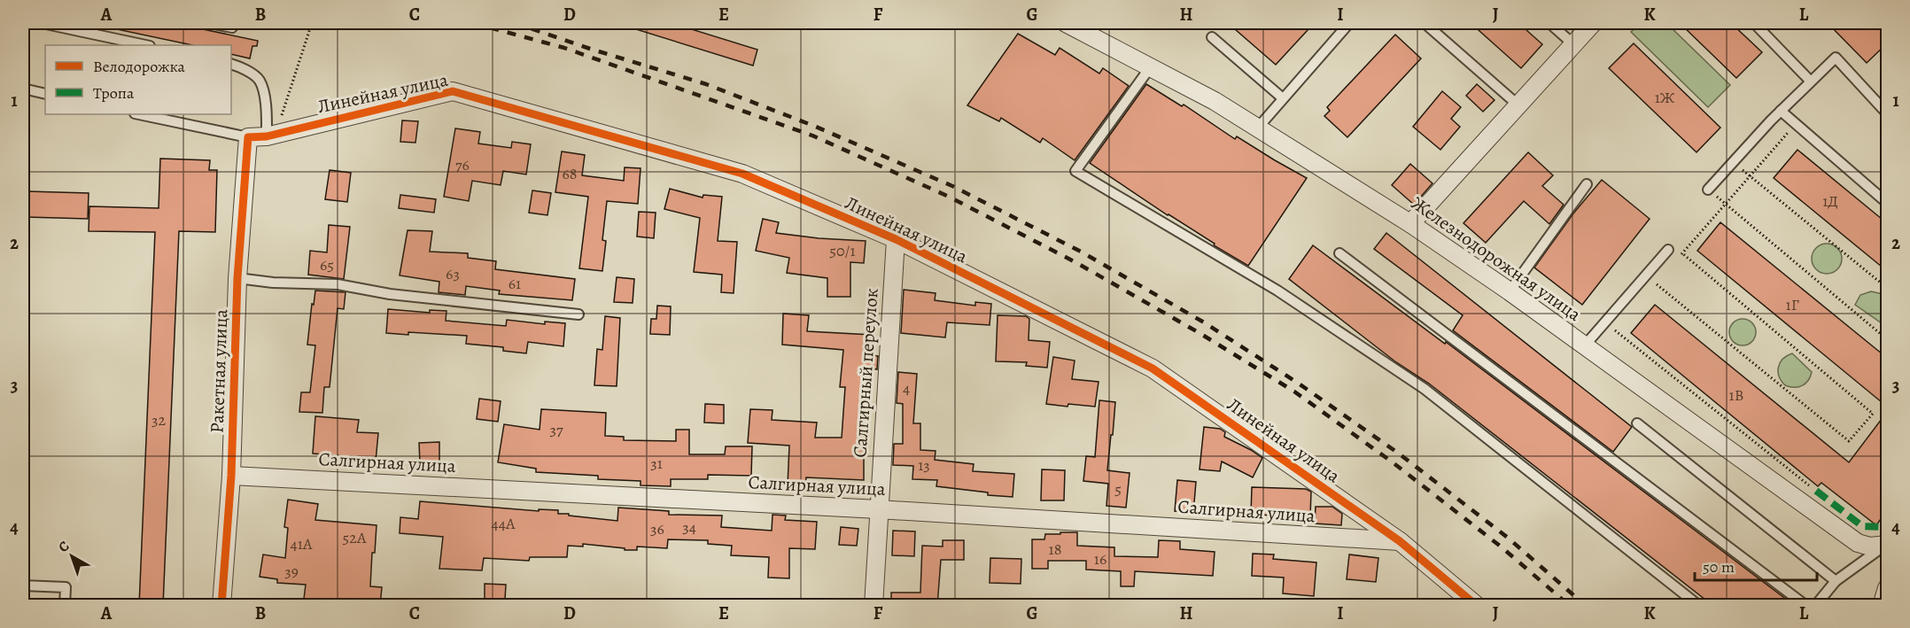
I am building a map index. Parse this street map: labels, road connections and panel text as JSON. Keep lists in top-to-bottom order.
{
  "streets": {
    "street": [
      "Линейная улица",
      "Железнодорожная улица",
      "Ракетная улица",
      "Салгирный переулок",
      "Салгирная улица"
    ]
  },
  "crossings": [
    ["Линейная улица", "Ракетная улица"],
    ["Линейная улица", "Салгирный переулок"],
    ["Линейная улица", "Салгирная улица"],
    ["Ракетная улица", "Салгирная улица"],
    ["Салгирный переулок", "Салгирная улица"]
  ],
  "house_numbers": [
    "1Ж",
    "76",
    "68",
    "1Д",
    "50/1",
    "65",
    "63",
    "61",
    "1Г",
    "4",
    "1В",
    "32",
    "37",
    "31",
    "13",
    "5",
    "44А",
    "34",
    "36",
    "52А",
    "41А",
    "18",
    "16",
    "39"
  ],
  "legend": ["Велодорожка", "Тропа"],
  "scale_bar": "50 m",
  "north": "top left",
  "grid": {
    "columns": [
      "A",
      "B",
      "C",
      "D",
      "E",
      "F",
      "G",
      "H",
      "I",
      "J",
      "K",
      "L"
    ],
    "rows": [
      "1",
      "2",
      "3",
      "4"
    ]
  }
}
